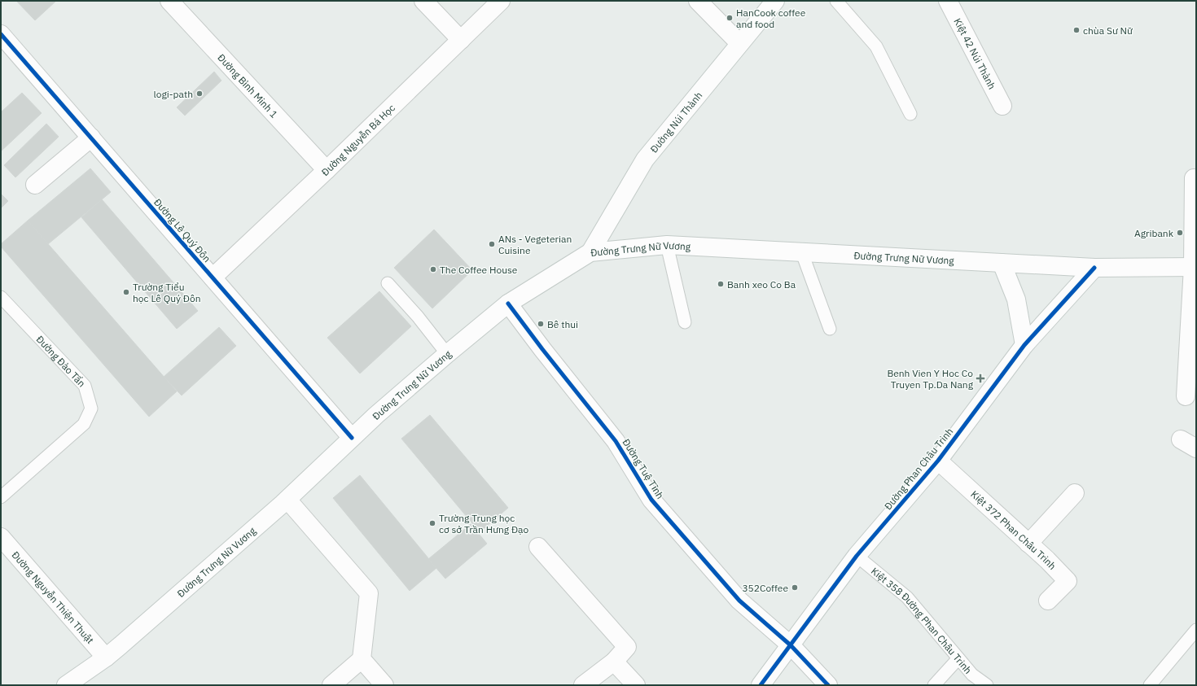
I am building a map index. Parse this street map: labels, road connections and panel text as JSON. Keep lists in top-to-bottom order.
{
  "streets": {
    "street": [
      "Kiệt 42 Núi Thành",
      "Đường Bình Minh 1",
      "Đường Núi Thành",
      "Đường Nguyễn Bá Học",
      "Đường Lê Quý Đôn",
      "Đường Trưng Nữ Vương",
      "Đường Tuệ Tĩnh",
      "Đường Phan Châu Trinh",
      "Kiệt 372 Phan Châu Trinh",
      "Đường Nguyễn Thiện Thuật"
    ],
    "lane": ["Đường Đào Tấn", "Kiệt 358 Đường Phan Châu Trinh"]
  },
  "crossings": [
    ["Đường Bình Minh 1", "Đường Nguyễn Bá Học"],
    ["Đường Núi Thành", "Đường Trưng Nữ Vương"],
    ["Đường Nguyễn Bá Học", "Đường Lê Quý Đôn"],
    ["Đường Lê Quý Đôn", "Đường Trưng Nữ Vương"],
    ["Đường Trưng Nữ Vương", "Đường Tuệ Tĩnh"],
    ["Đường Trưng Nữ Vương", "Đường Phan Châu Trinh"],
    ["Đường Trưng Nữ Vương", "Đường Nguyễn Thiện Thuật"],
    ["Đường Tuệ Tĩnh", "Đường Phan Châu Trinh"],
    ["Đường Phan Châu Trinh", "Kiệt 372 Phan Châu Trinh"],
    ["Đường Phan Châu Trinh", "Kiệt 358 Đường Phan Châu Trinh"]
  ],
  "places": {
    "other": [
      "HanCook coffee and food",
      "chùa Sư Nữ",
      "logi-path",
      "Agribank",
      "ANs - Vegeterian Cuisine",
      "The Coffee House",
      "Banh xeo Co Ba",
      "Trường Tiểu học Lê Quý Đôn",
      "Bê thui",
      "Trường Trung học cơ sở Trần Hưng Đạo",
      "352Coffee"
    ],
    "health": ["Benh Vien Y Hoc Co Truyen Tp.Da Nang"]
  }
}
